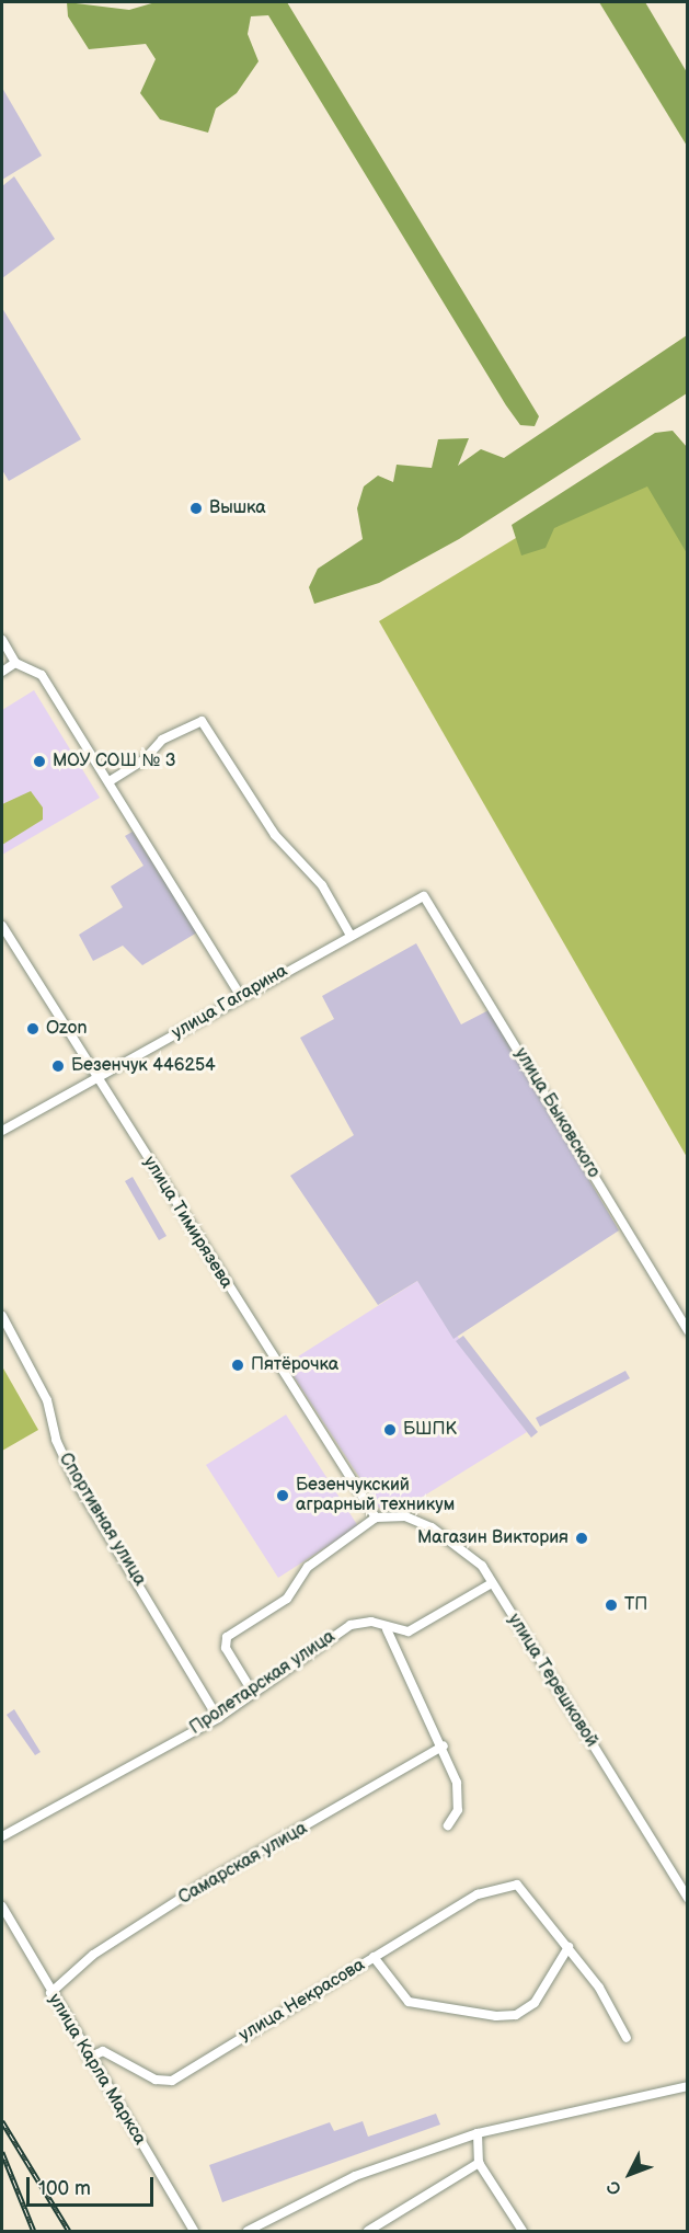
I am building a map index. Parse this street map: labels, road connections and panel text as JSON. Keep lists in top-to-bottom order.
{
  "streets": {
    "street": [
      "улица Гагарина",
      "улица Быковского",
      "улица Тимирязева",
      "Спортивная улица",
      "улица Терешковой",
      "Пролетарская улица",
      "Самарская улица",
      "улица Некрасова",
      "улица Карла Маркса"
    ]
  },
  "crossings": [
    ["улица Гагарина", "улица Быковского"],
    ["улица Гагарина", "улица Тимирязева"],
    ["улица Тимирязева", "улица Терешковой"],
    ["Спортивная улица", "Пролетарская улица"],
    ["улица Терешковой", "Пролетарская улица"],
    ["Самарская улица", "улица Карла Маркса"],
    ["улица Некрасова", "улица Карла Маркса"]
  ],
  "places": [
    "Вышка",
    "МОУ СОШ № 3",
    "Ozon",
    "Безенчук 446254",
    "Пятёрочка",
    "БШПК",
    "Безенчукский аграрный техникум",
    "Магазин Виктория",
    "ТП"
  ],
  "scale_bar": "100 m",
  "north": "bottom left"
}
